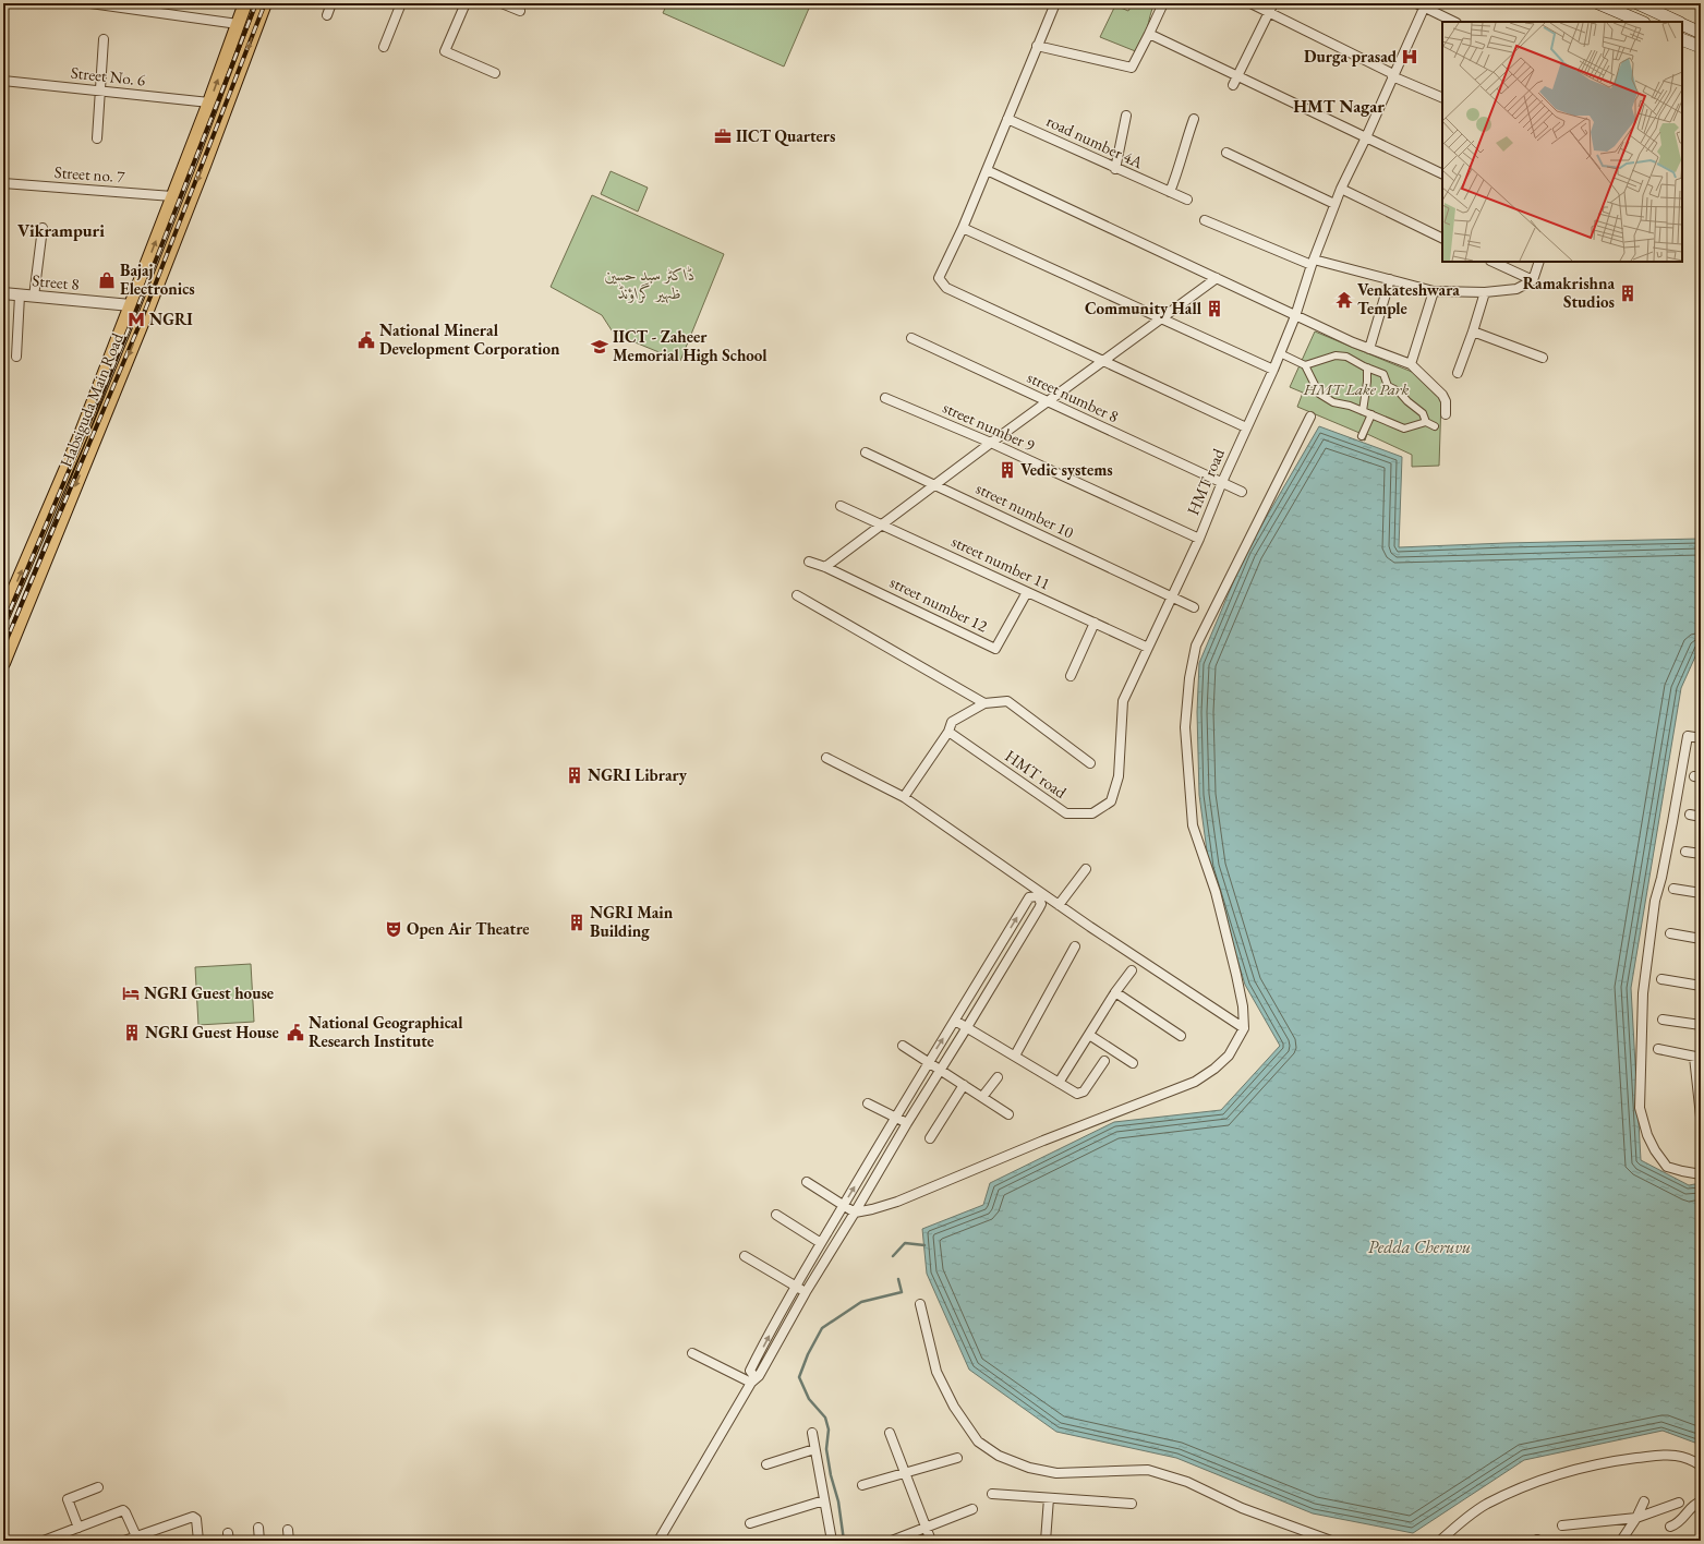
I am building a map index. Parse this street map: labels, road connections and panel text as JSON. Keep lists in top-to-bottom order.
{
  "streets": {
    "main road": ["Habsiguda Main Road"],
    "street": [
      "Street No. 6",
      "road number 4A",
      "Street no. 7",
      "Street 8",
      "street number 8",
      "street number 9",
      "HMT road",
      "street number 10",
      "street number 11",
      "street number 12"
    ]
  },
  "crossings": [
    ["Street No. 6", "Habsiguda Main Road"],
    ["Street no. 7", "Habsiguda Main Road"],
    ["Street 8", "Habsiguda Main Road"],
    ["street number 8", "HMT road"],
    ["street number 9", "HMT road"],
    ["HMT road", "street number 10"],
    ["HMT road", "street number 11"],
    ["street number 11", "street number 12"]
  ],
  "districts": ["HMT Nagar", "Vikrampuri"],
  "water": ["Pedda Cheruvu"],
  "parks": ["ڈاکٹر سید حسین ظہیر گراؤنڈ", "HMT Lake Park"],
  "places": {
    "hospital": ["Durga prasad"],
    "office": ["IICT Quarters"],
    "shop": ["Bajaj Electronics"],
    "building": [
      "Ramakrishna Studios",
      "Community Hall",
      "Vedic systems",
      "NGRI Library",
      "NGRI Main Building",
      "NGRI Guest House"
    ],
    "temple": ["Venkateshwara Temple"],
    "metro station": ["NGRI"],
    "public building": ["National Mineral Development Corporation", "National Geographical Research Institute"],
    "school or university": ["IICT - Zaheer Memorial High School"],
    "theatre": ["Open Air Theatre"],
    "hotel": ["NGRI Guest house"]
  }
}
